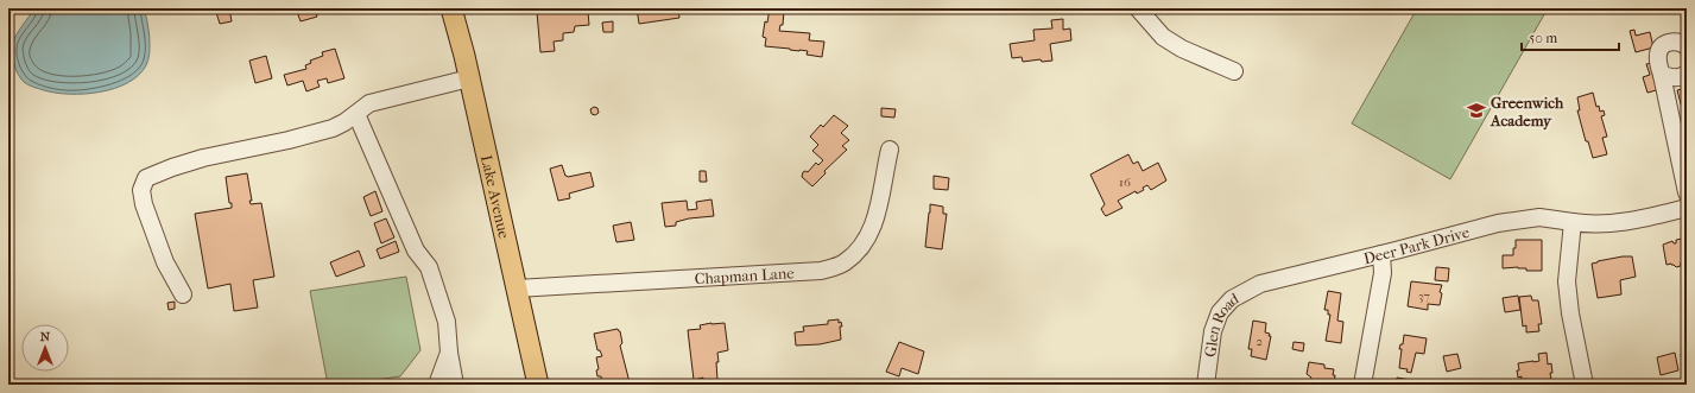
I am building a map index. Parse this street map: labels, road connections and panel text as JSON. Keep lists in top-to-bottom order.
{
  "streets": {
    "main road": ["Lake Avenue"],
    "street": ["Deer Park Drive", "Chapman Lane", "Glen Road"]
  },
  "crossings": [
    ["Lake Avenue", "Chapman Lane"],
    ["Deer Park Drive", "Glen Road"]
  ],
  "places": {
    "school or university": ["Greenwich Academy"]
  },
  "house_numbers": ["16", "37", "2"],
  "scale_bar": "50 m",
  "north": "top"
}
